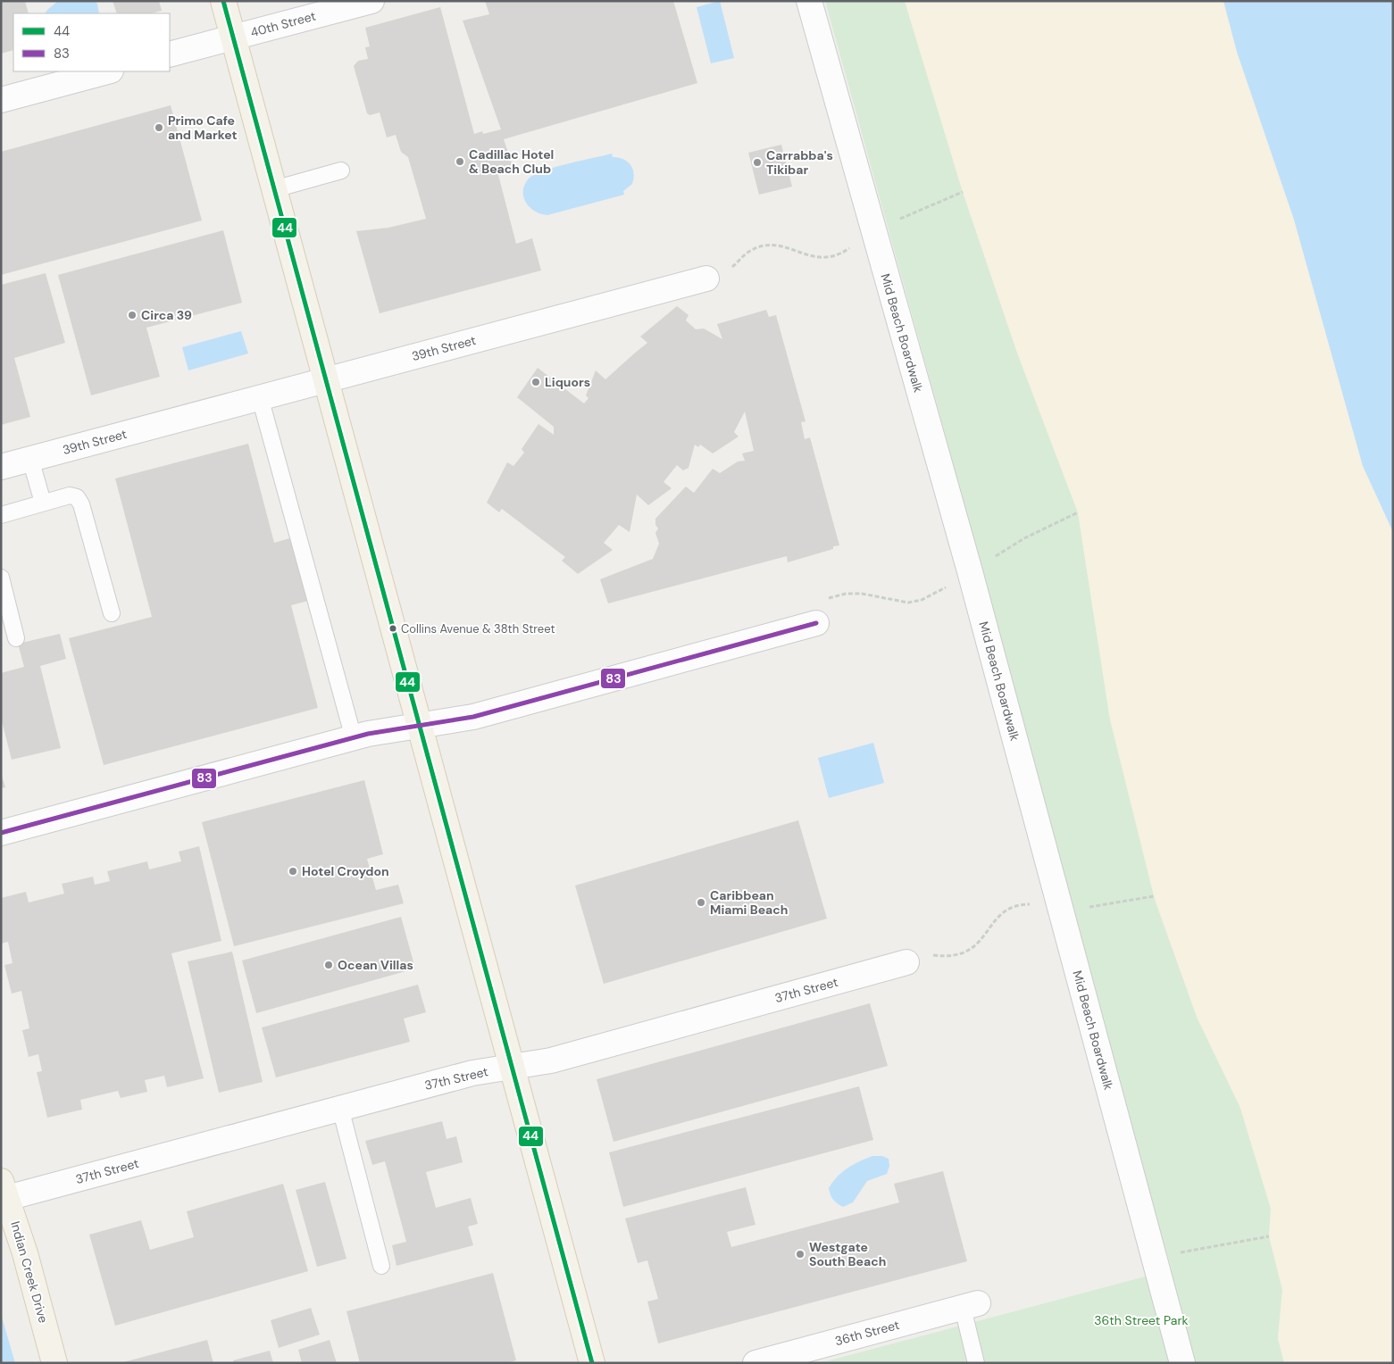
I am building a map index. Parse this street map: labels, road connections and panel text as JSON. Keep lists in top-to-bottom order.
{
  "streets": {
    "main road": ["Indian Creek Drive"],
    "street": [
      "40th Street",
      "Mid Beach Boardwalk",
      "39th Street",
      "37th Street",
      "36th Street"
    ]
  },
  "crossings": [
    ["37th Street", "Indian Creek Drive"]
  ],
  "parks": ["36th Street Park"],
  "places": [
    "Primo Cafe and Market",
    "Cadillac Hotel & Beach Club",
    "Carrabba's Tikibar",
    "Circa 39",
    "Liquors",
    "Collins Avenue & 38th Street",
    "Hotel Croydon",
    "Caribbean Miami Beach",
    "Ocean Villas",
    "Westgate South Beach"
  ],
  "lines": ["transit line 44", "transit line 83"],
  "legend": ["44", "83"]
}
